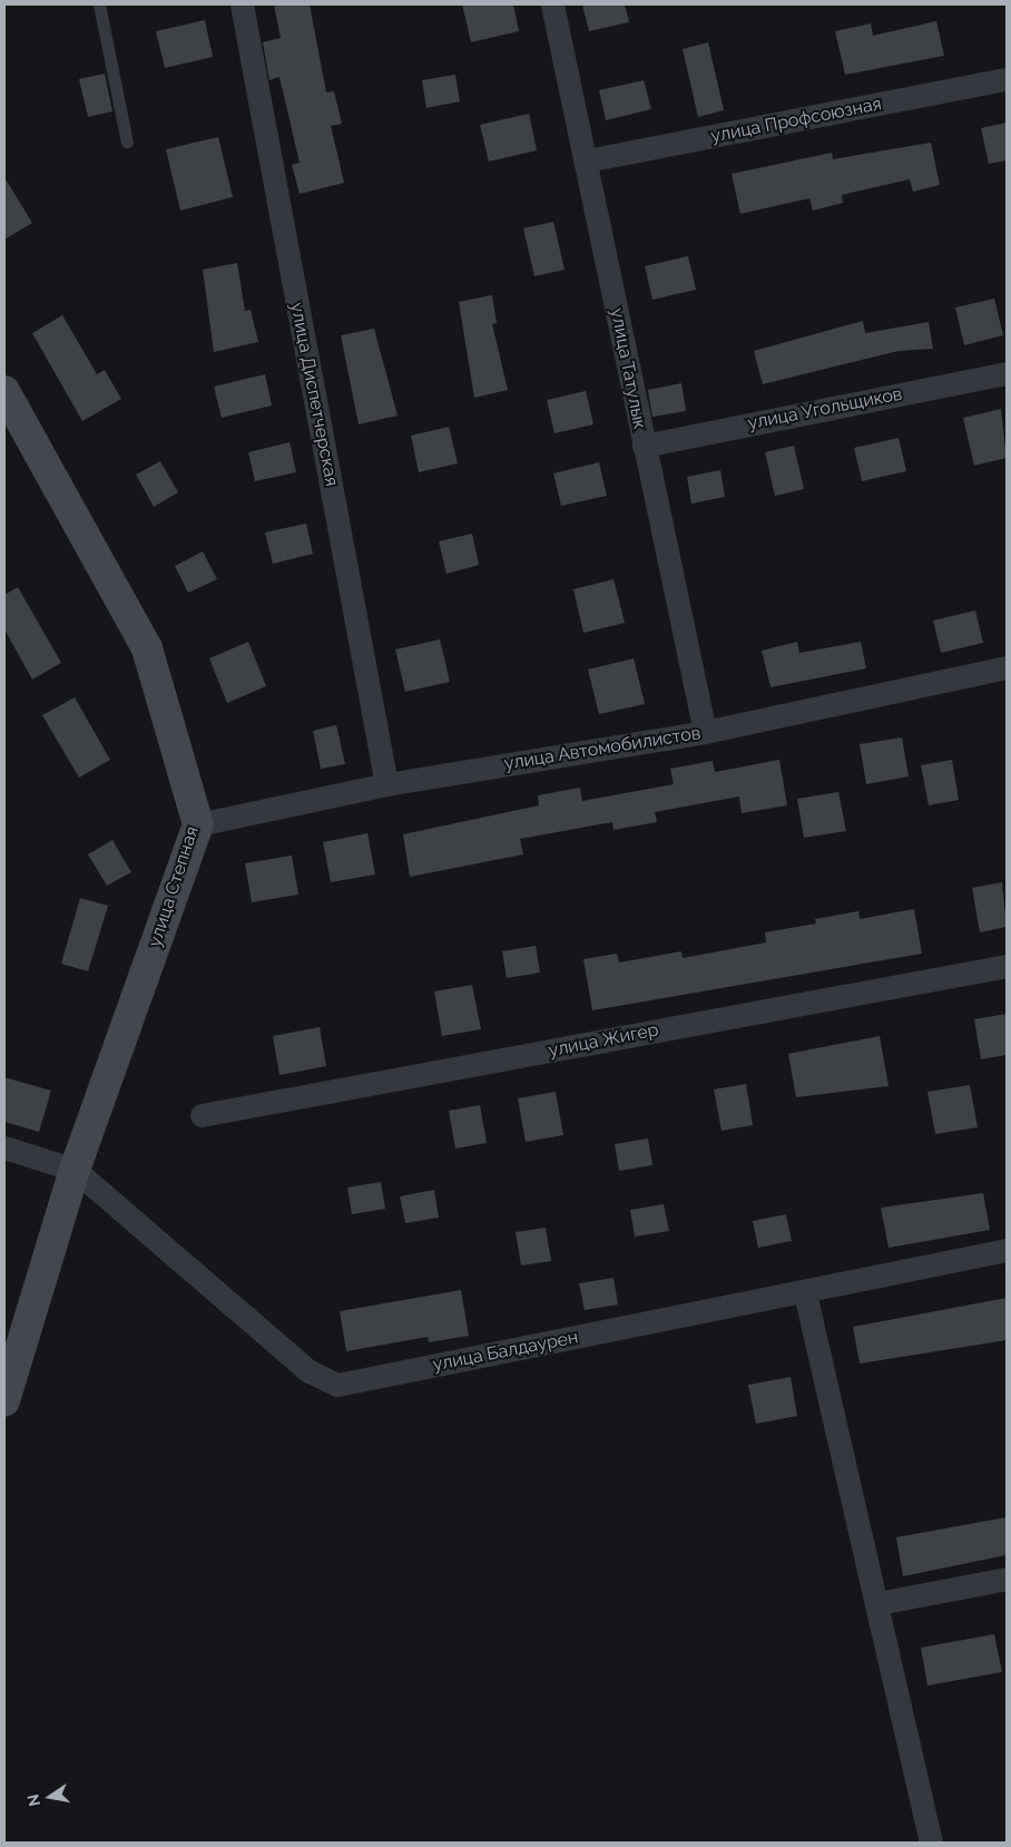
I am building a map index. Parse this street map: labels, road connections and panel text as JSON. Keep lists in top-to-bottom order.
{
  "streets": {
    "street": [
      "улица Профсоюзная",
      "улица Татулык",
      "улица Диспетчерская",
      "улица Угольщиков",
      "улица Автомобилистов",
      "улица Степная",
      "улица Жигер",
      "улица Балдаурен"
    ]
  },
  "crossings": [
    ["улица Профсоюзная", "улица Татулык"],
    ["улица Татулык", "улица Угольщиков"],
    ["улица Татулык", "улица Автомобилистов"],
    ["улица Диспетчерская", "улица Автомобилистов"],
    ["улица Автомобилистов", "улица Степная"],
    ["улица Степная", "улица Балдаурен"]
  ],
  "north": "left"
}
